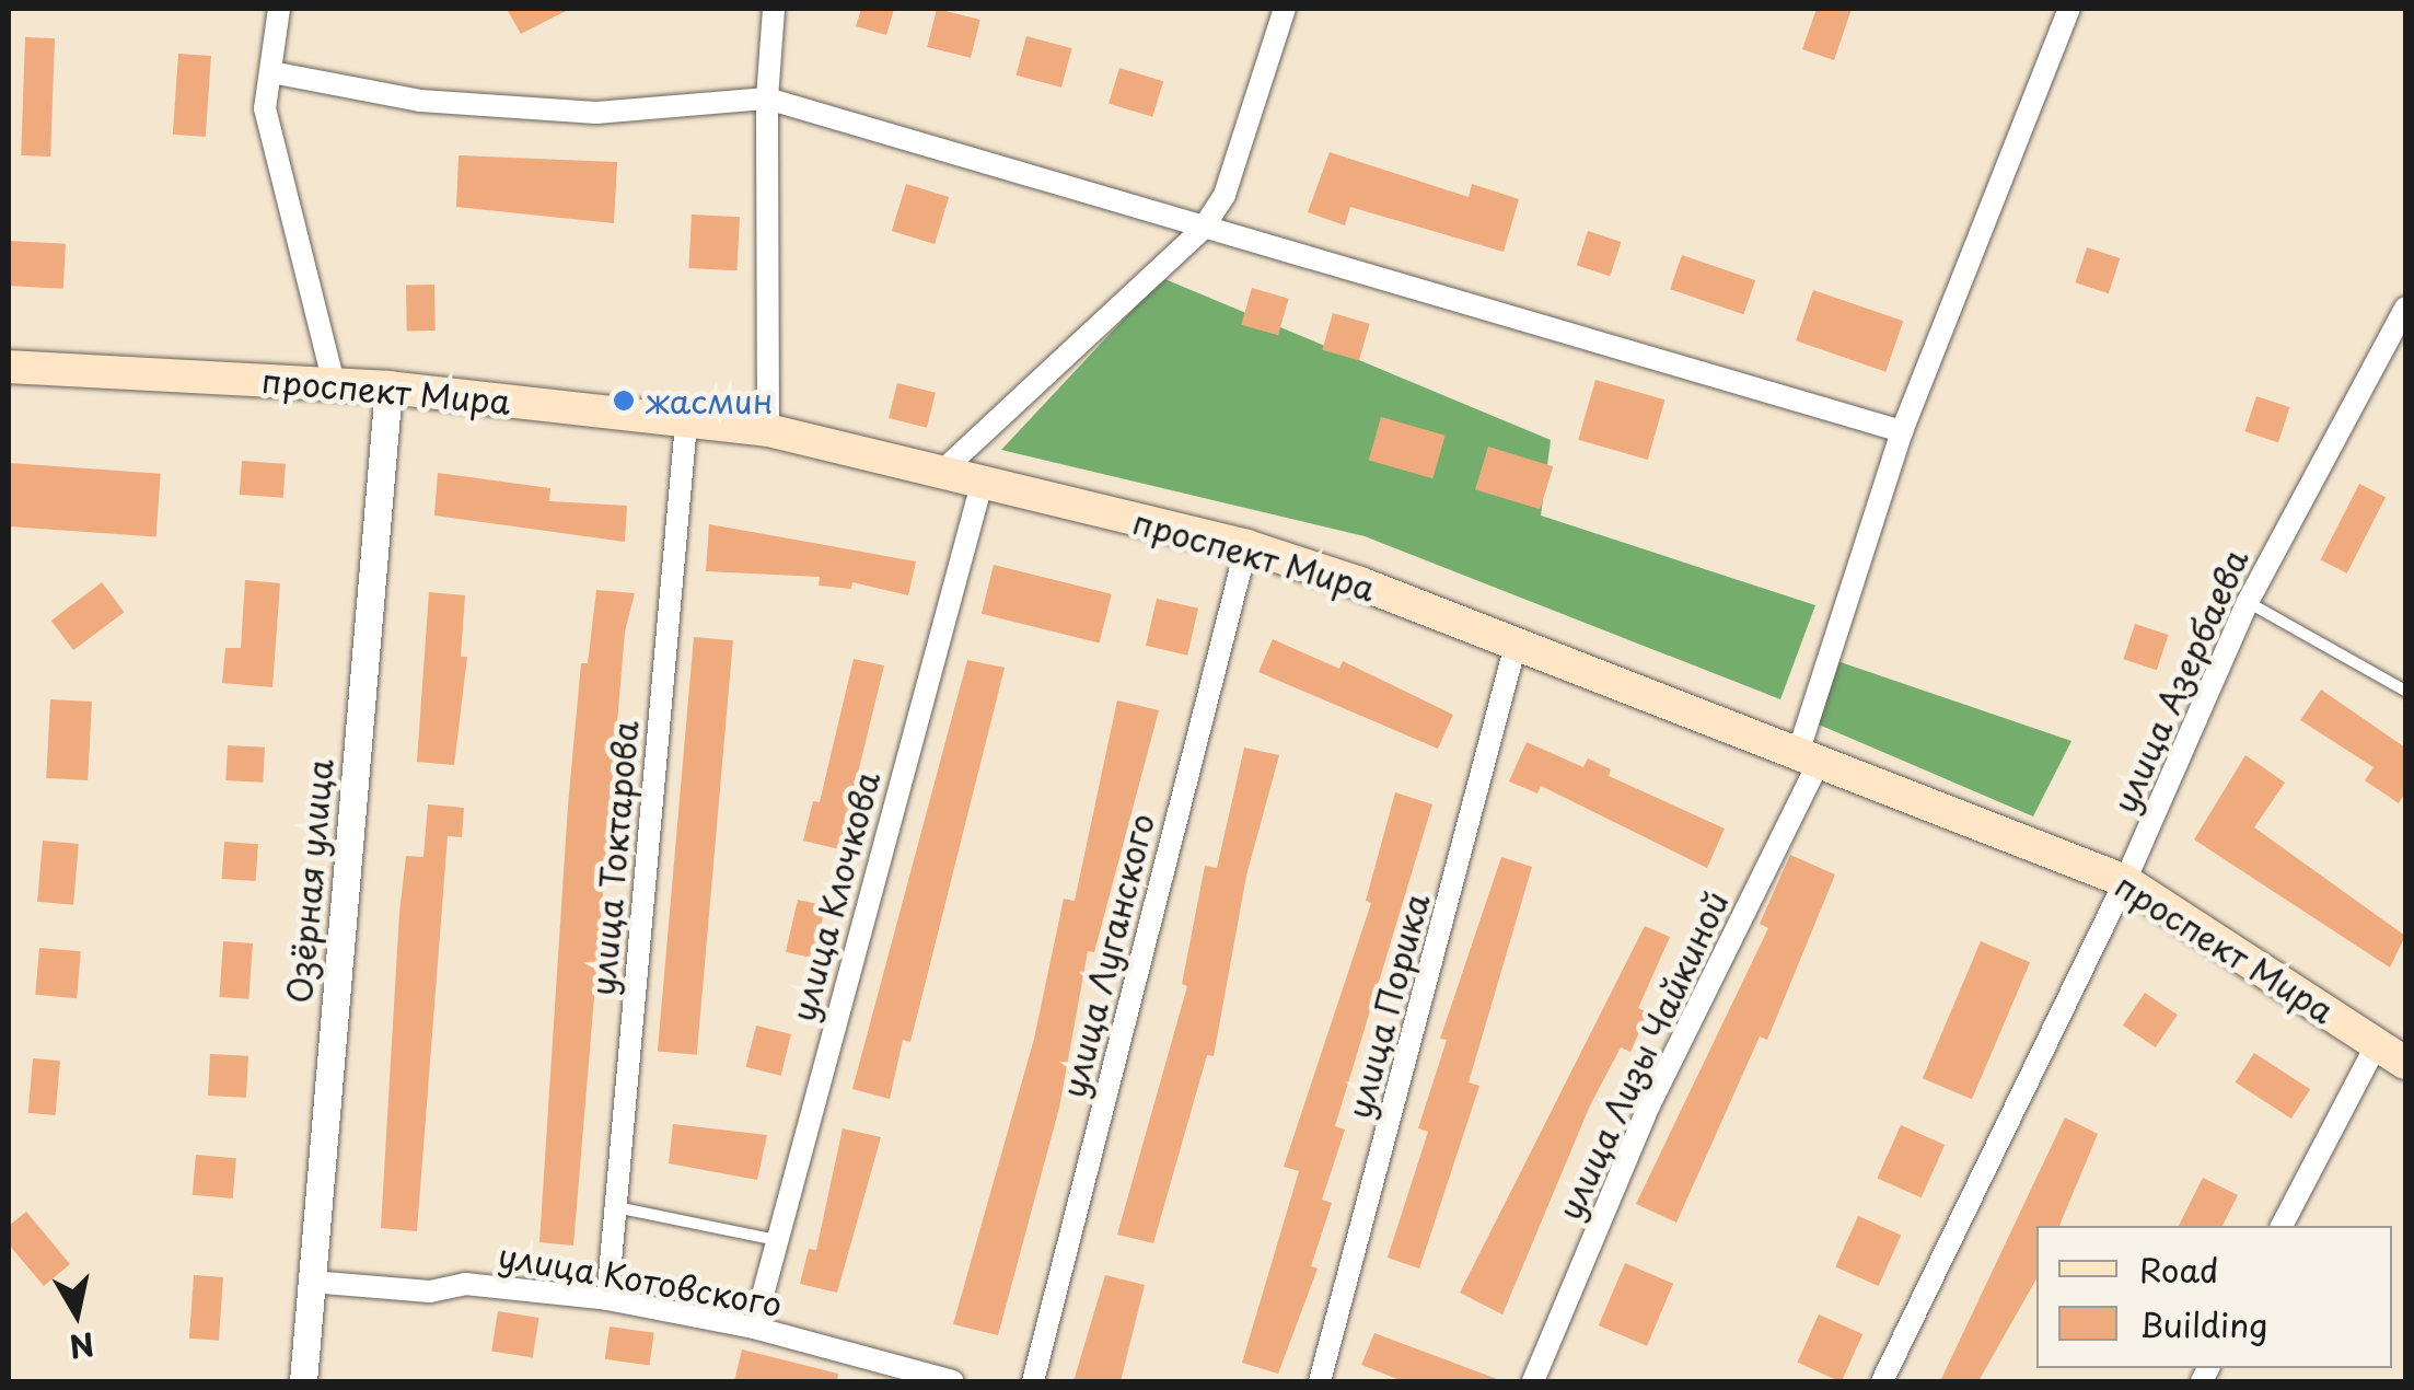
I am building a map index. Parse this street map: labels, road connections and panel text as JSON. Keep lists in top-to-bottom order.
{
  "streets": {
    "main road": ["проспект Мира"],
    "street": [
      "улица Азербаева",
      "улица Токтарова",
      "Озёрная улица",
      "улица Клочкова",
      "улица Луганского",
      "улица Порика",
      "улица Лизы Чайкиной",
      "улица Котовского"
    ]
  },
  "crossings": [
    ["проспект Мира", "улица Азербаева"],
    ["проспект Мира", "улица Токтарова"],
    ["проспект Мира", "Озёрная улица"],
    ["проспект Мира", "улица Клочкова"],
    ["проспект Мира", "улица Луганского"],
    ["проспект Мира", "улица Порика"],
    ["проспект Мира", "улица Лизы Чайкиной"],
    ["улица Токтарова", "улица Котовского"],
    ["Озёрная улица", "улица Котовского"],
    ["улица Клочкова", "улица Котовского"]
  ],
  "places": ["жасмин"],
  "legend": ["Road", "Building"],
  "north": "bottom"
}
